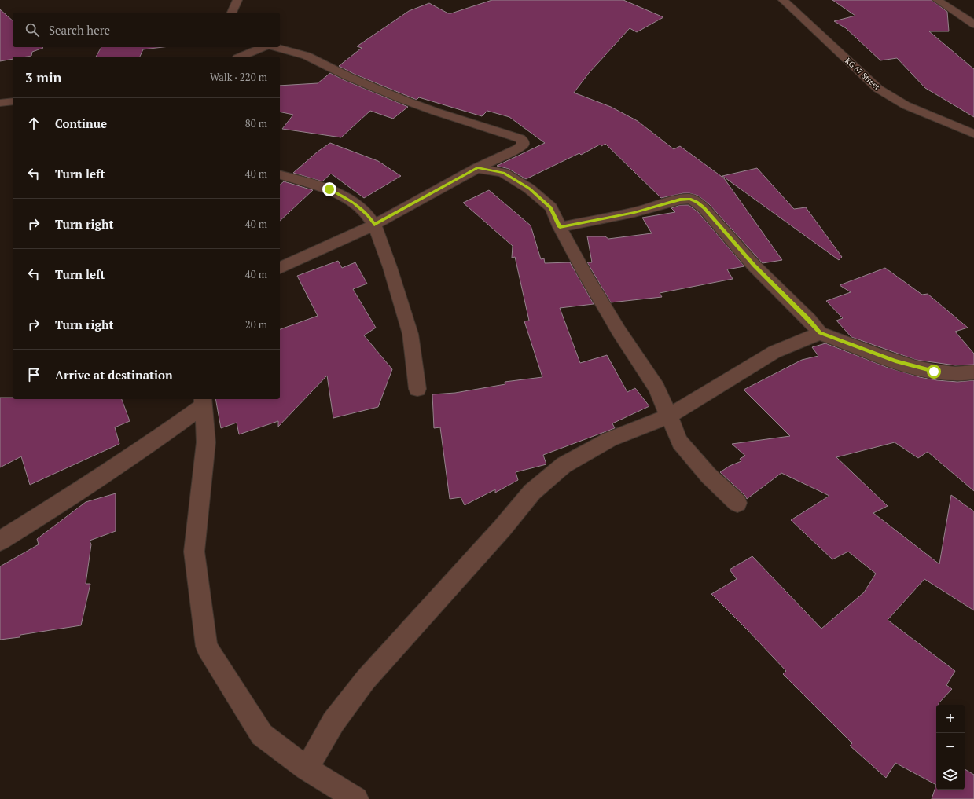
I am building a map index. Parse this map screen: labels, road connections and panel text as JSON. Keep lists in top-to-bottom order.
{
  "streets": {
    "street": ["KG 67 Street"]
  },
  "page": {
    "search": "Search here",
    "heading": ["3 min", "Walk · 220 m"],
    "list": [
      ["Continue", "80 m"],
      ["Turn left", "40 m"],
      ["Turn right", "40 m"],
      ["Turn left", "40 m"],
      ["Turn right", "20 m"],
      "Arrive at destination"
    ],
    "map_buttons": ["+", "−"]
  }
}
